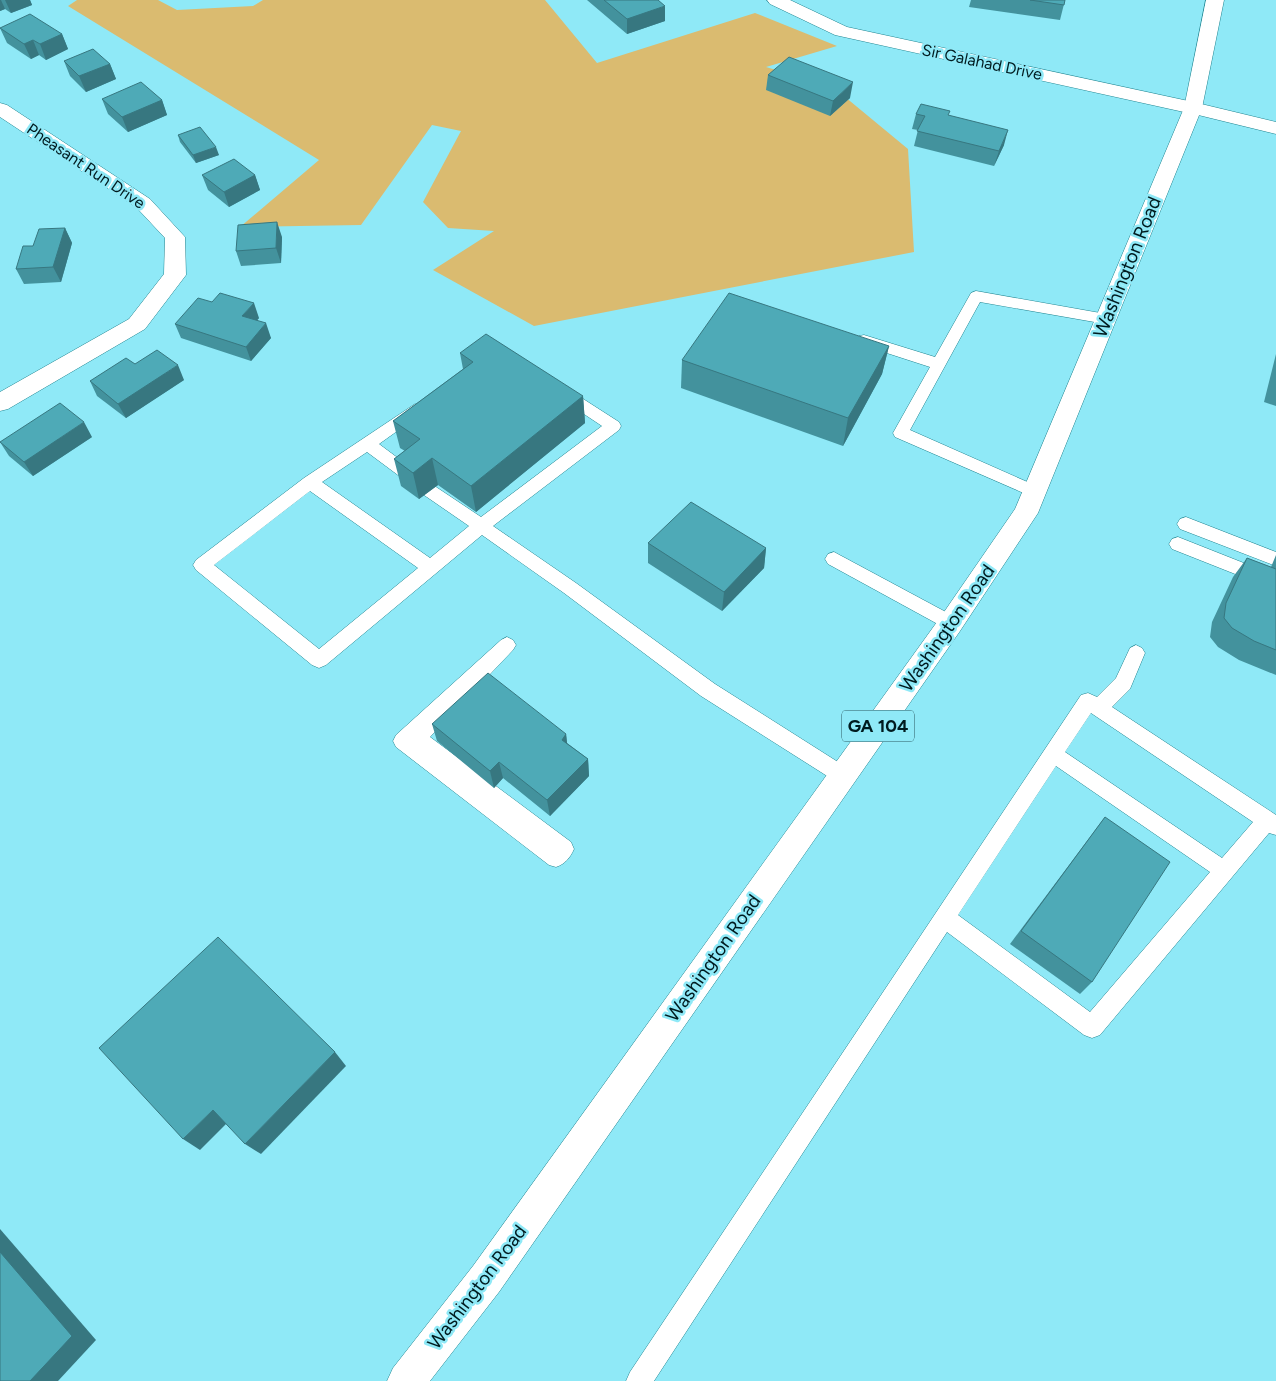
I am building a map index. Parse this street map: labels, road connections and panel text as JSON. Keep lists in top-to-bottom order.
{
  "streets": {
    "main road": [
      "Sir Galahad Drive",
      "Pheasant Run Drive",
      "Washington Road",
      "GA 104"
    ]
  },
  "crossings": [
    ["Sir Galahad Drive", "Washington Road"]
  ]
}
